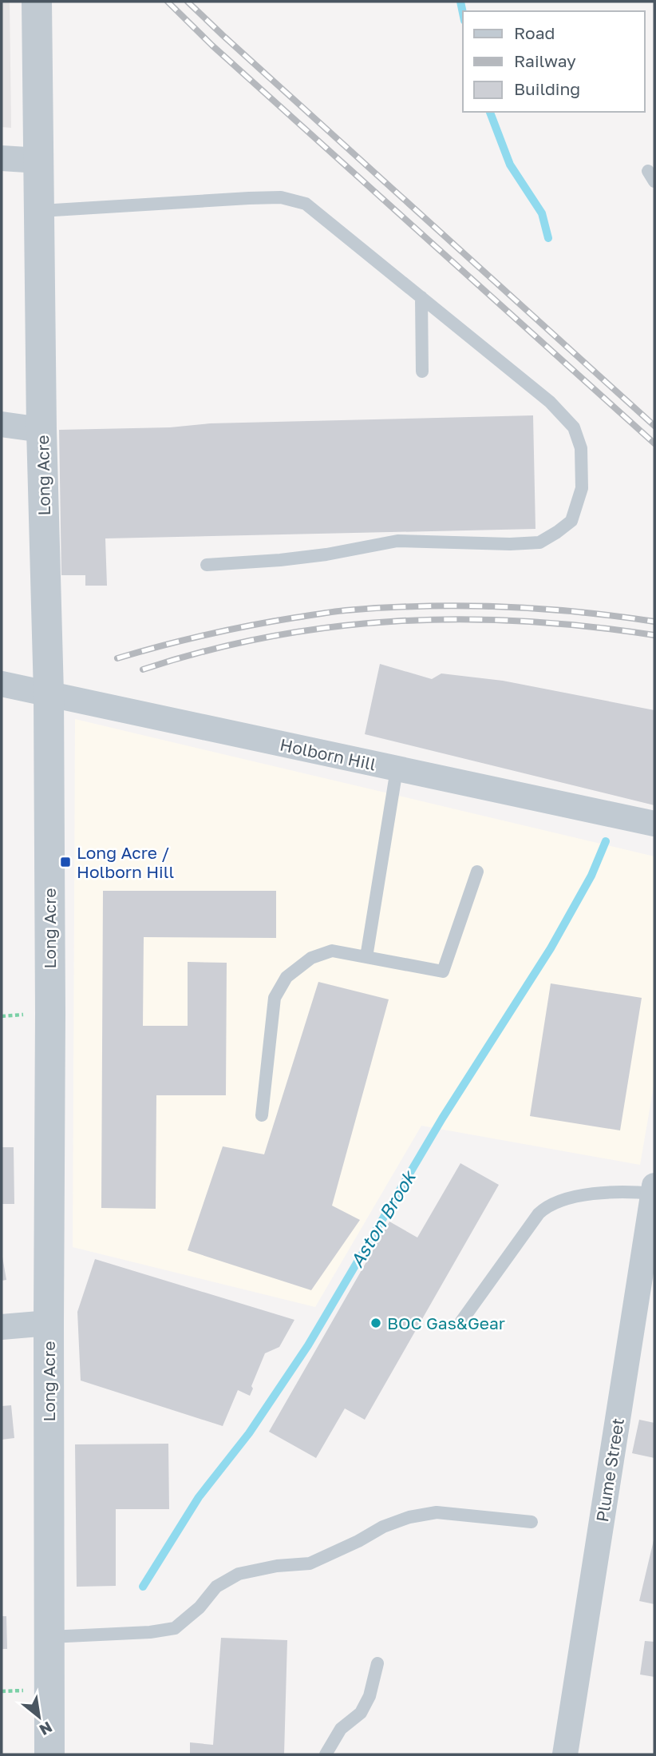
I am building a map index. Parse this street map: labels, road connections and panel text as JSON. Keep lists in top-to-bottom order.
{
  "streets": {
    "street": ["Long Acre", "Holborn Hill", "Plume Street"]
  },
  "crossings": [
    ["Long Acre", "Holborn Hill"]
  ],
  "water": ["Aston Brook"],
  "places": {
    "transit": ["Long Acre / Holborn Hill"],
    "other": ["BOC Gas&Gear"]
  },
  "legend": ["Road", "Railway", "Building"],
  "north": "bottom right"
}
